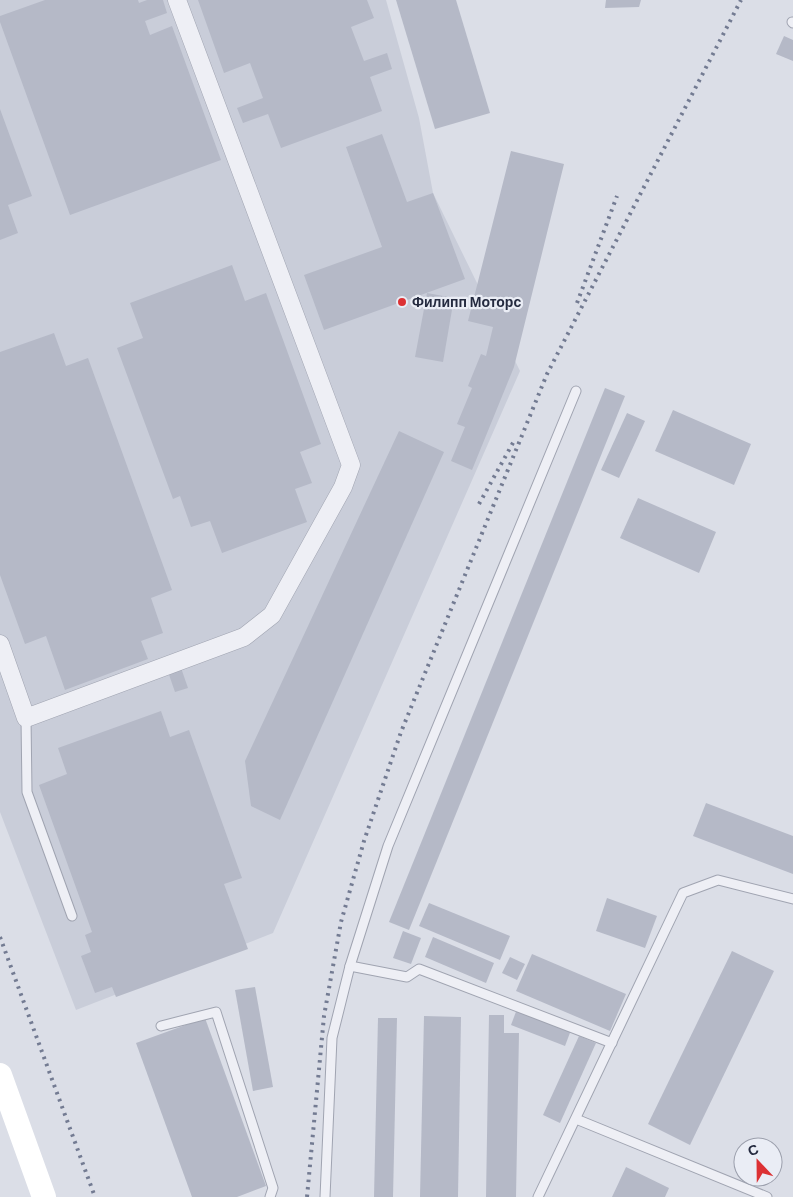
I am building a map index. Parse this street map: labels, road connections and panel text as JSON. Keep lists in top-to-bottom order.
{
  "places": ["Филипп Моторс"],
  "north": "top"
}
